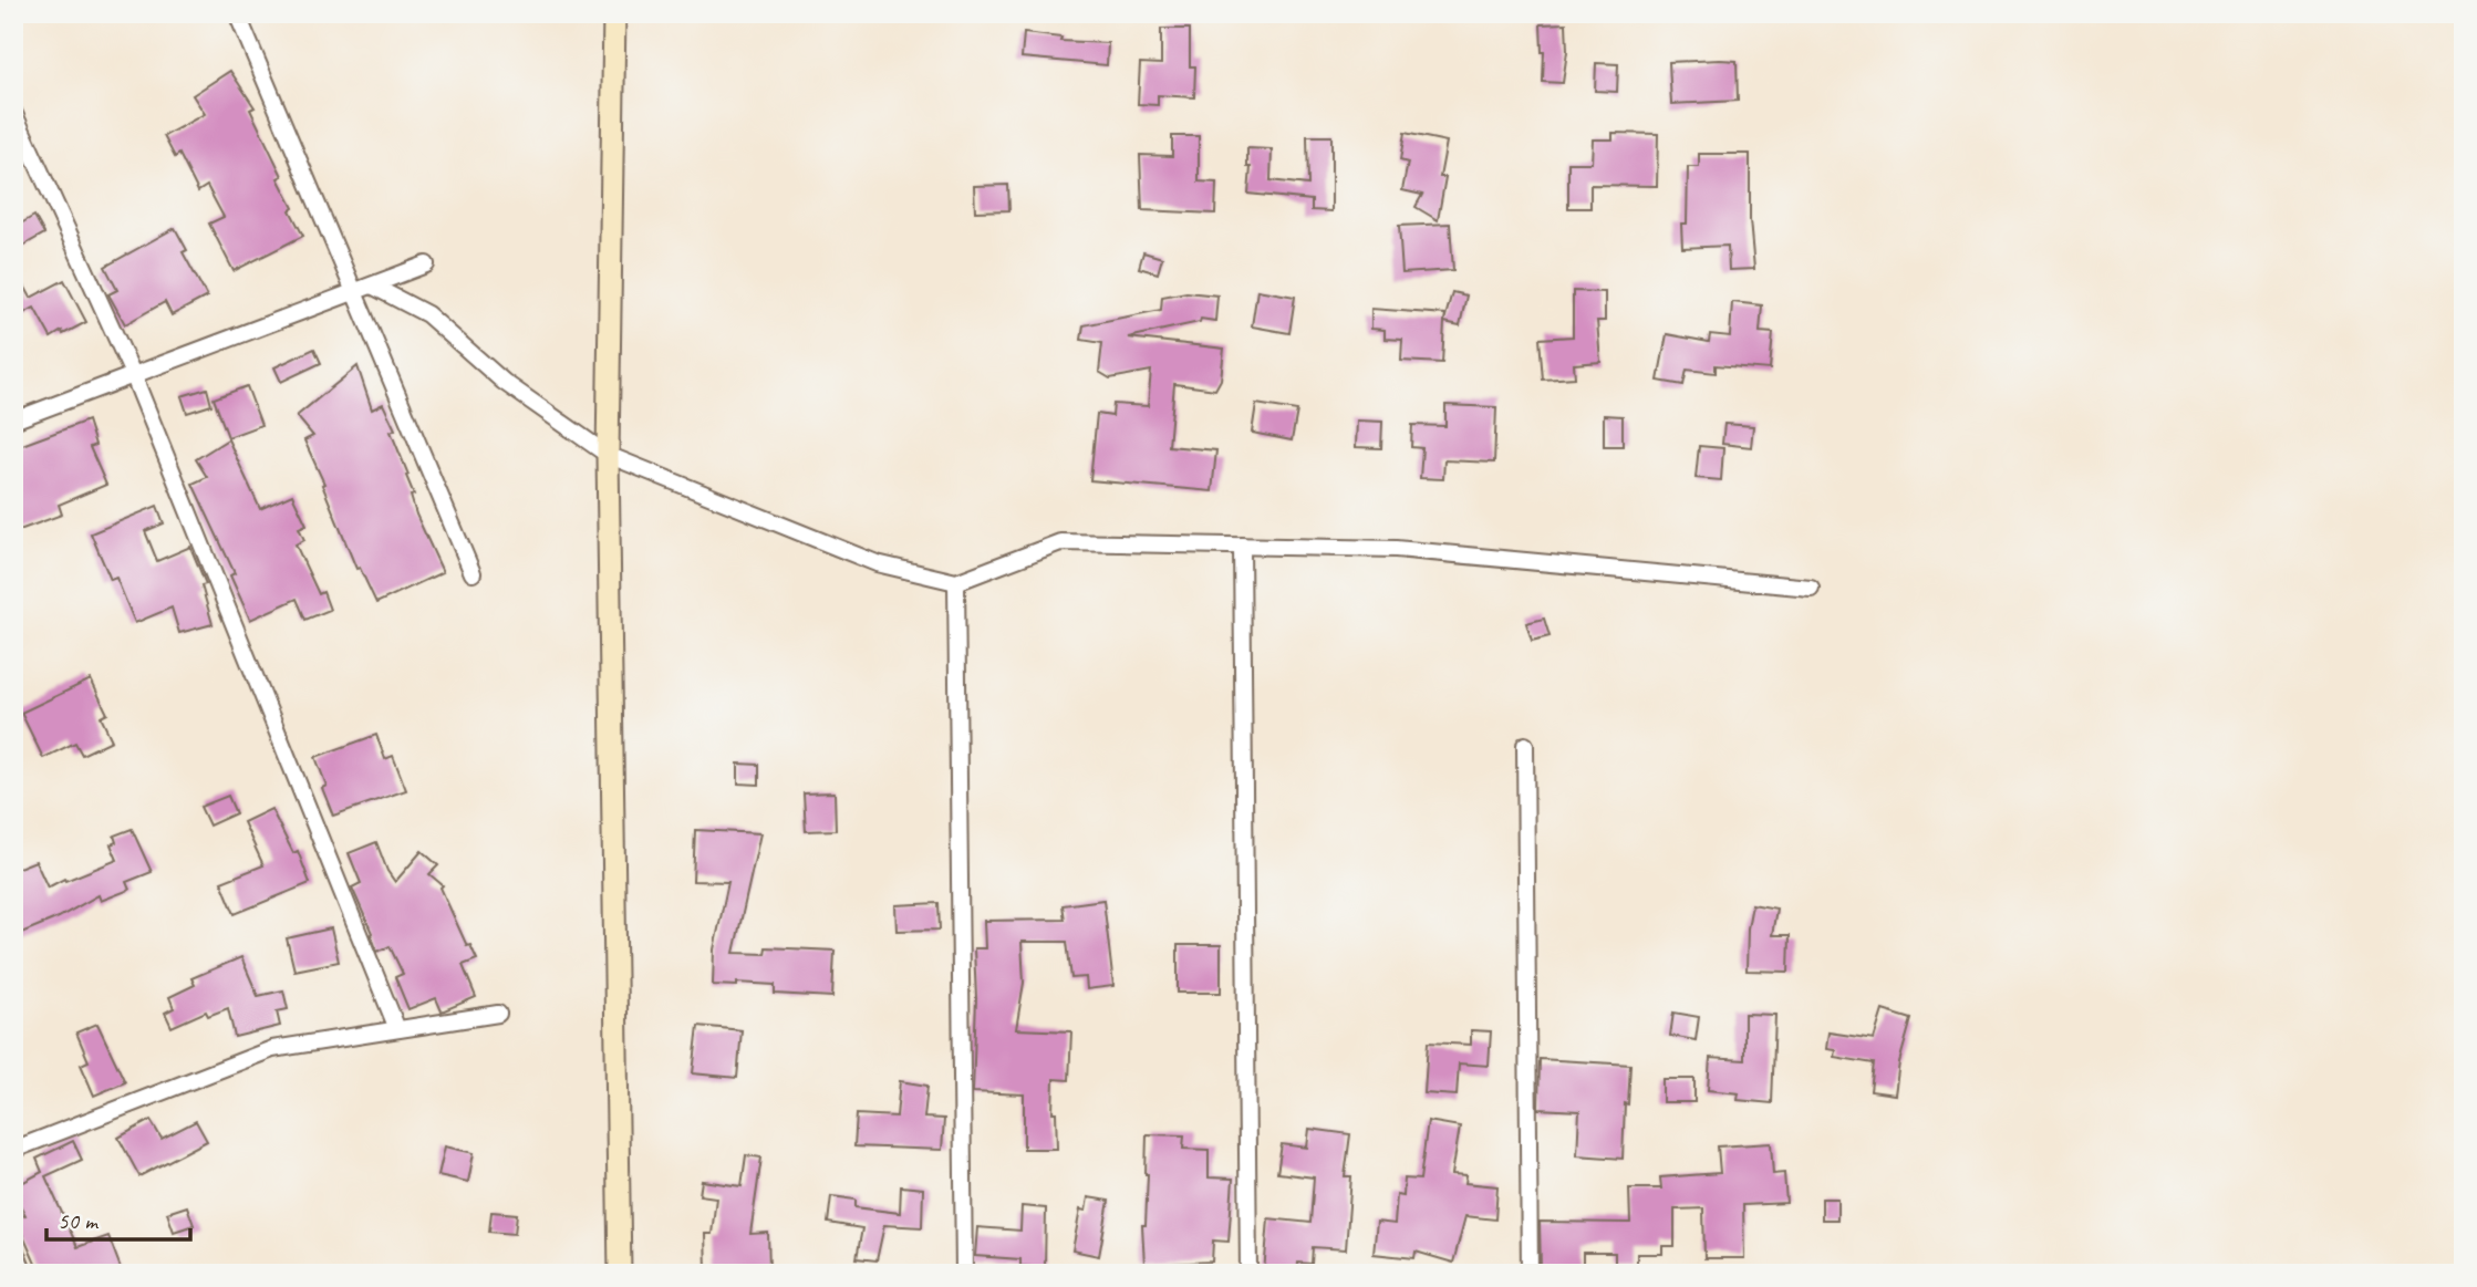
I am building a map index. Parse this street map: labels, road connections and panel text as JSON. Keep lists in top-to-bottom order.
{
  "scale_bar": "50 m"
}
